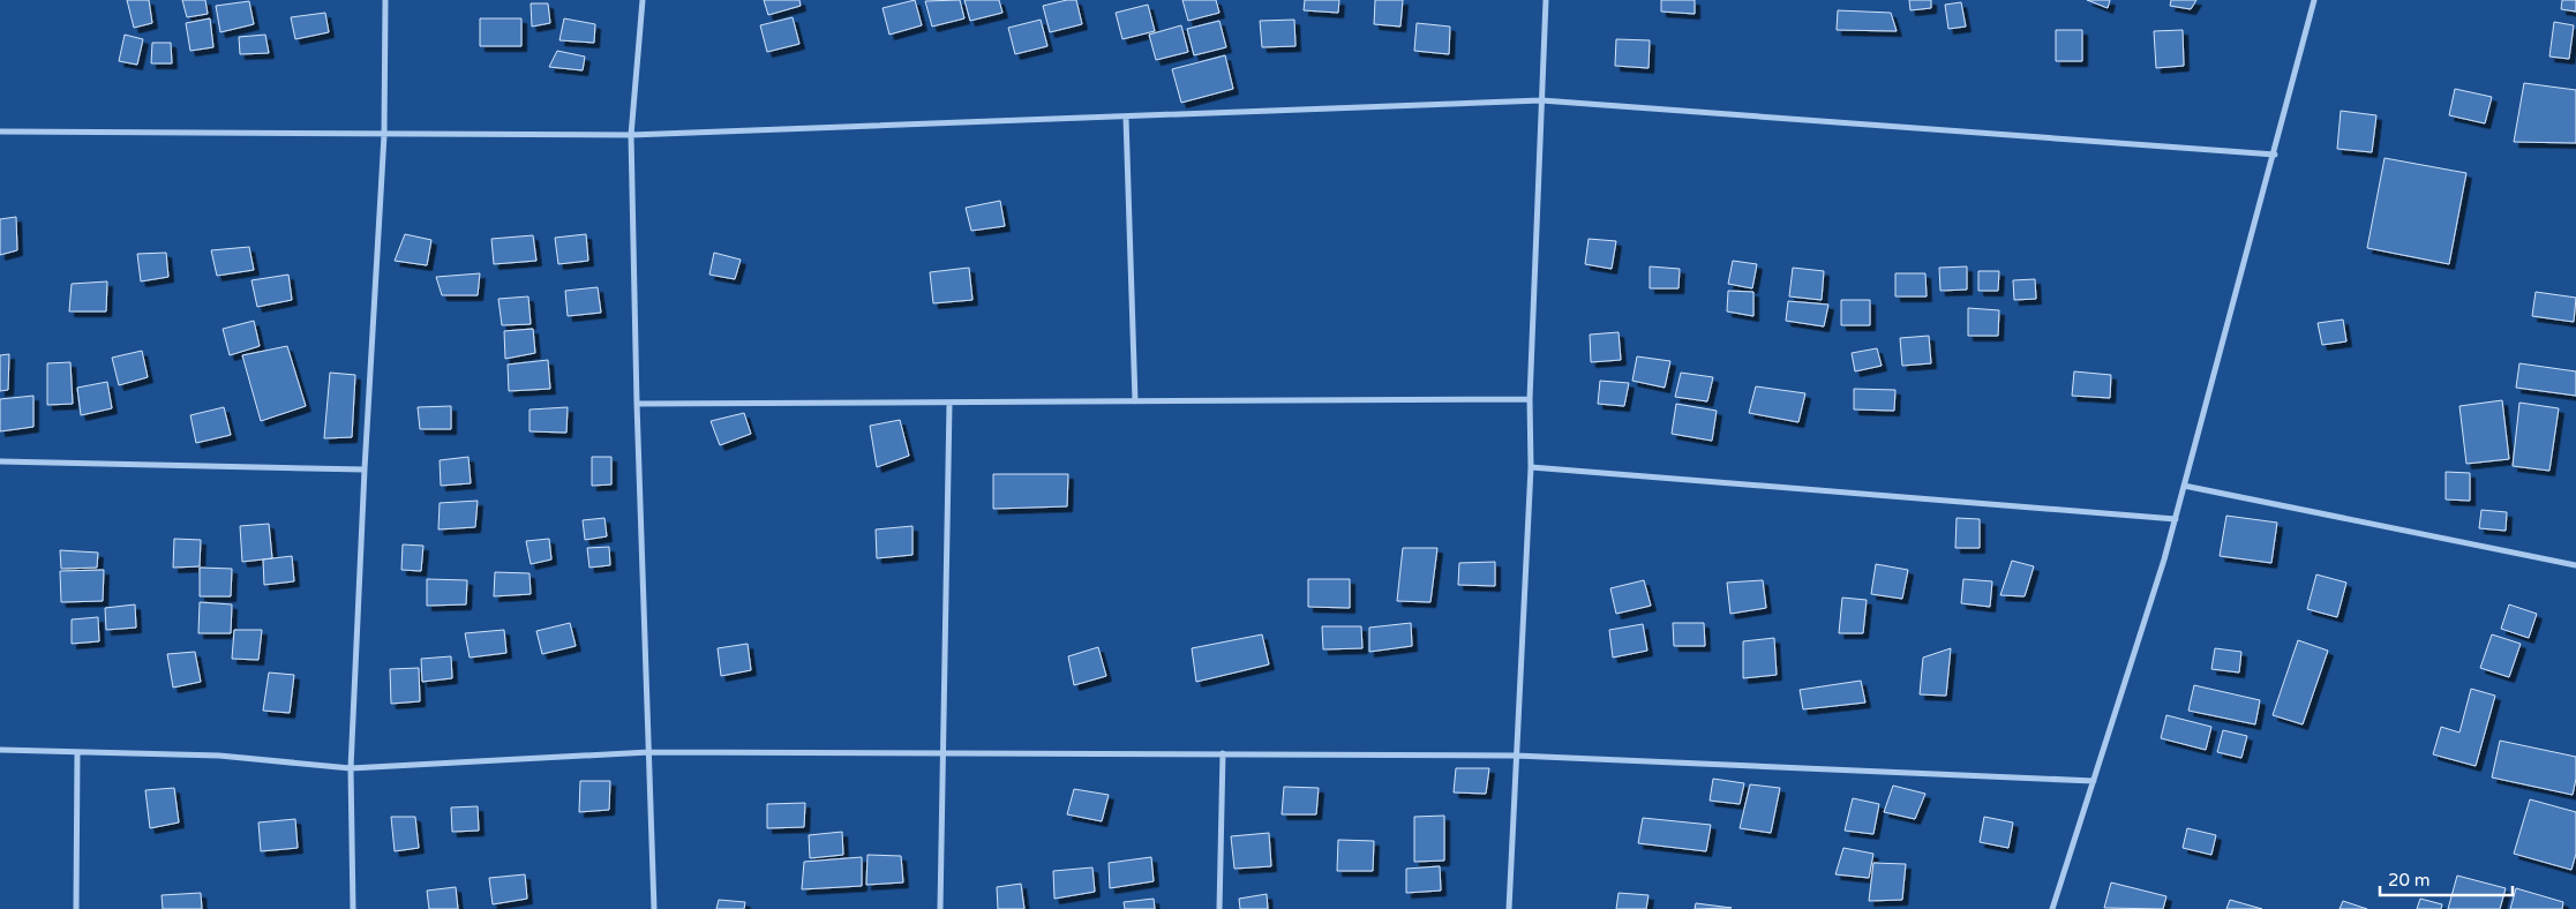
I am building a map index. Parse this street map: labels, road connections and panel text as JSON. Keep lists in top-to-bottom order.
{
  "scale_bar": "20 m"
}
